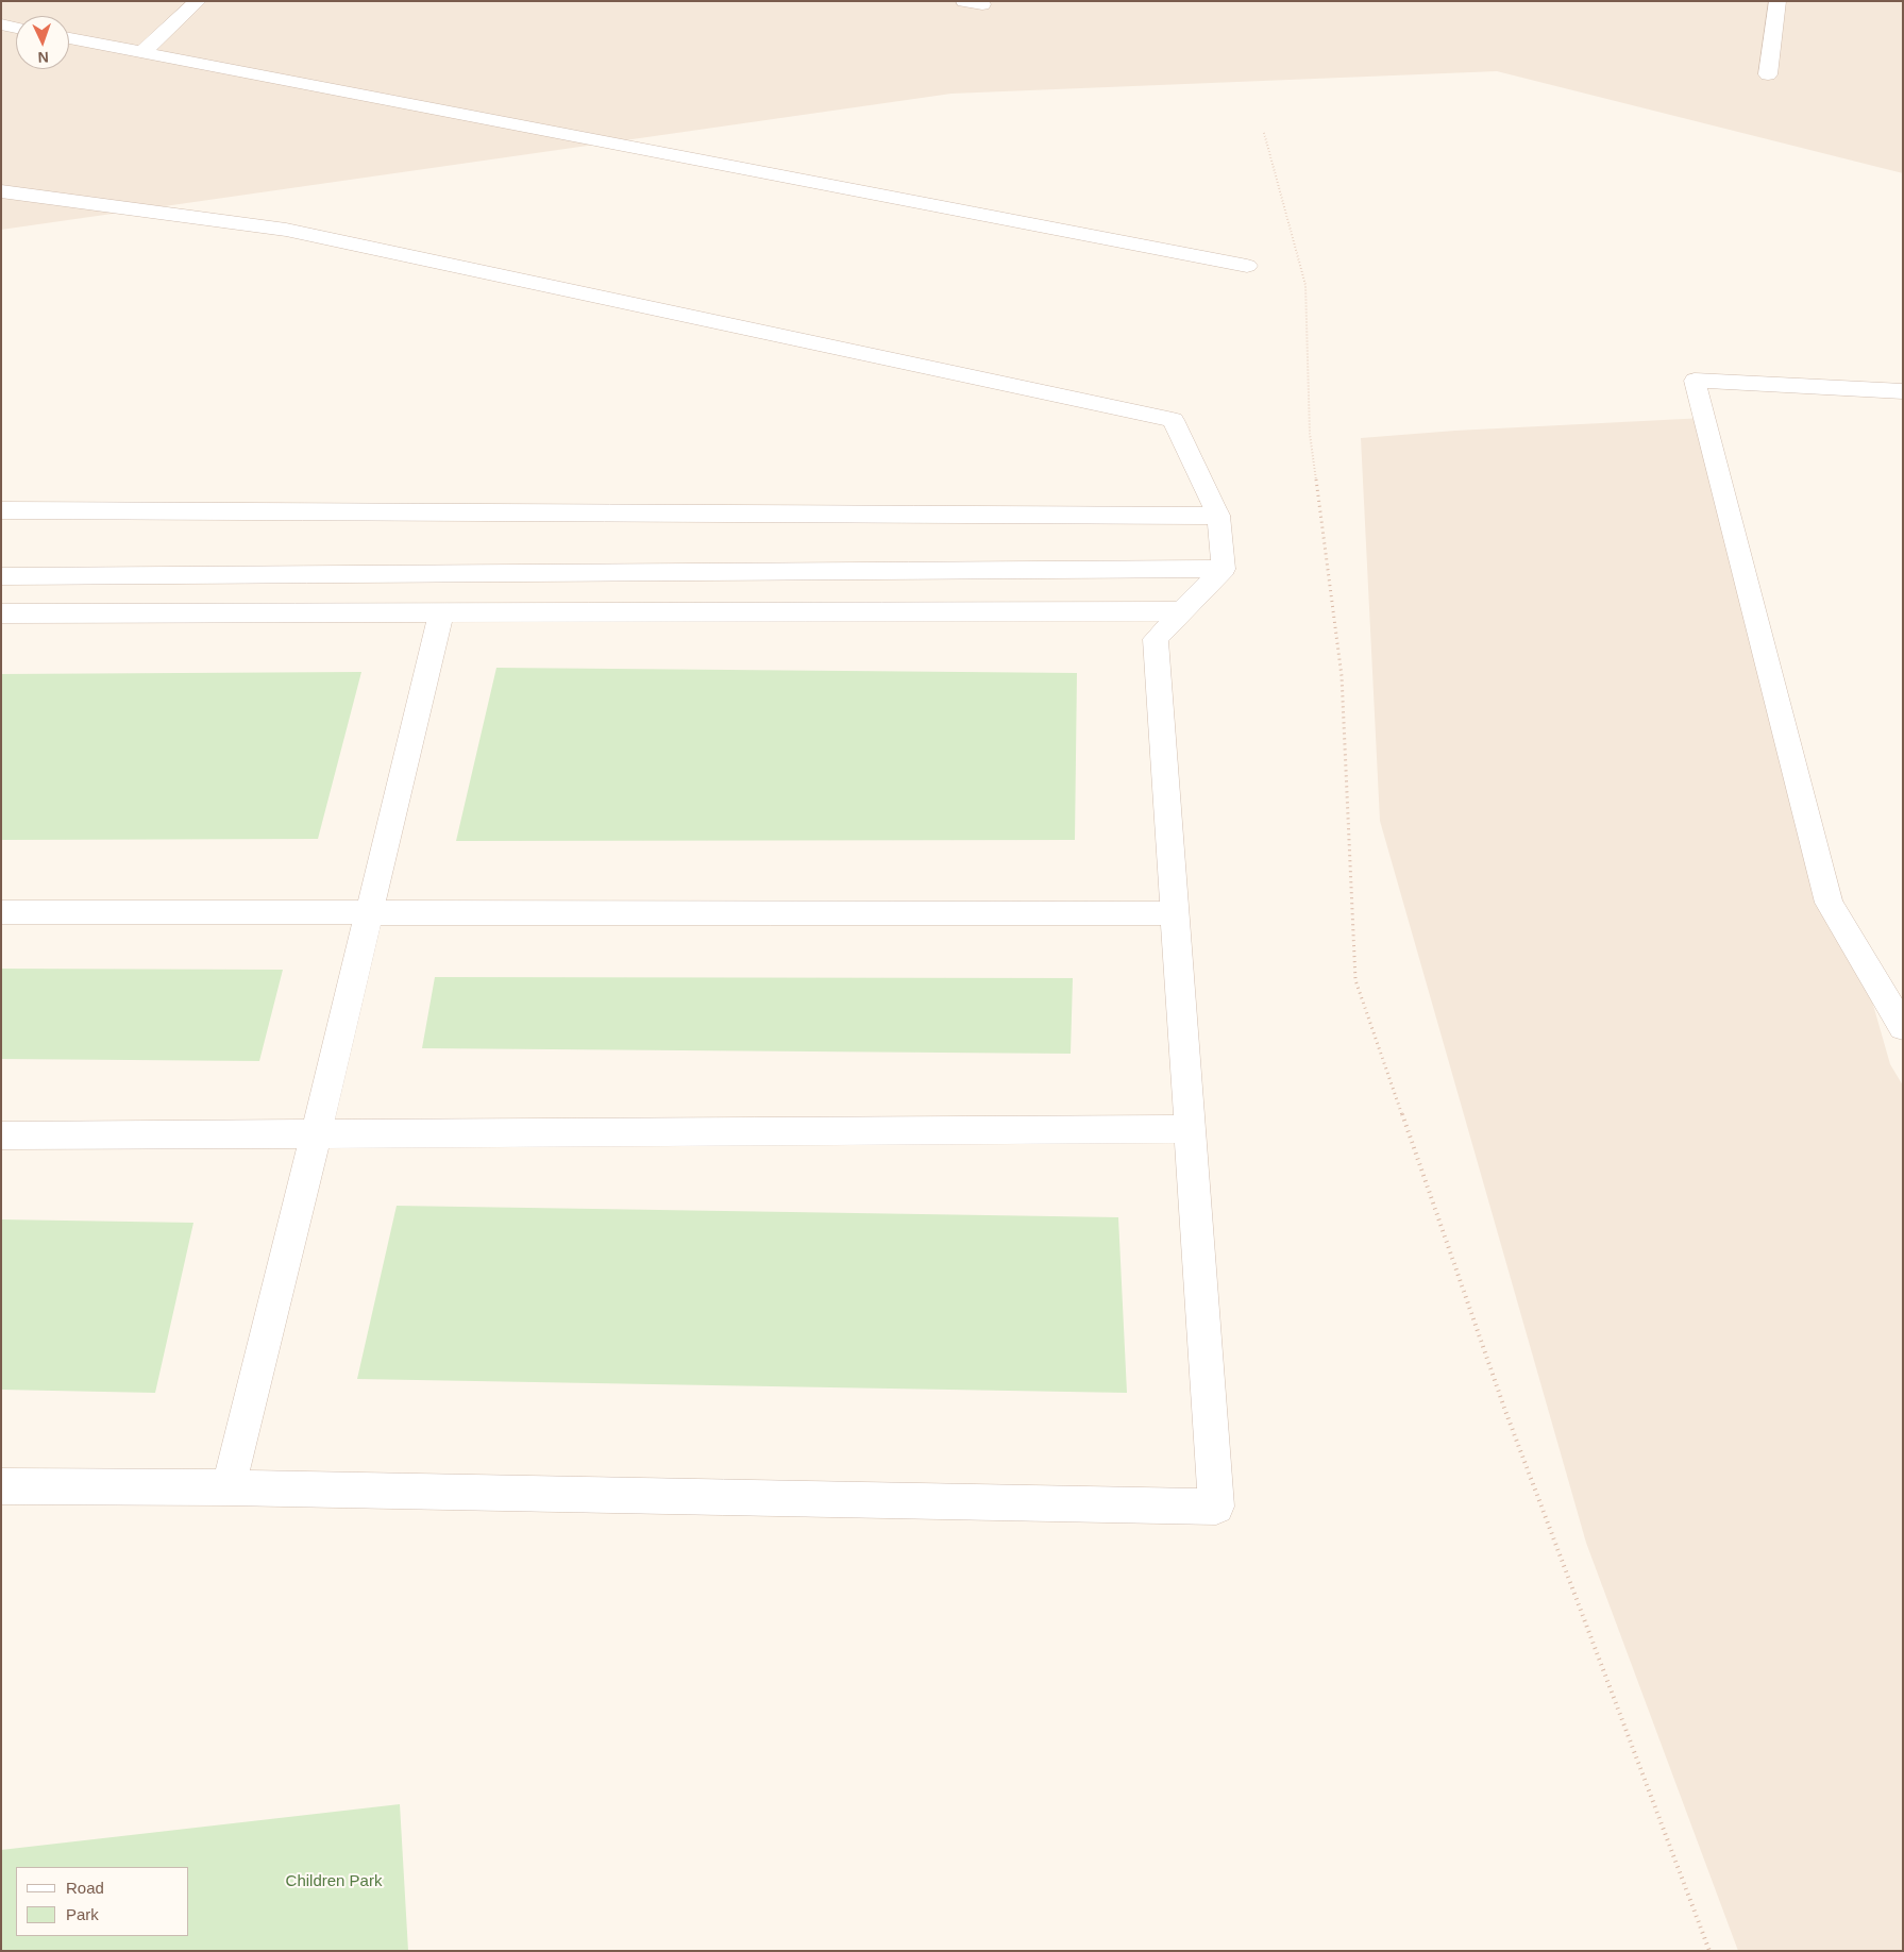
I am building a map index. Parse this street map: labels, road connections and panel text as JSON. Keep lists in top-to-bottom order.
{
  "parks": ["Children Park"],
  "legend": ["Road", "Park"],
  "north": "bottom"
}
